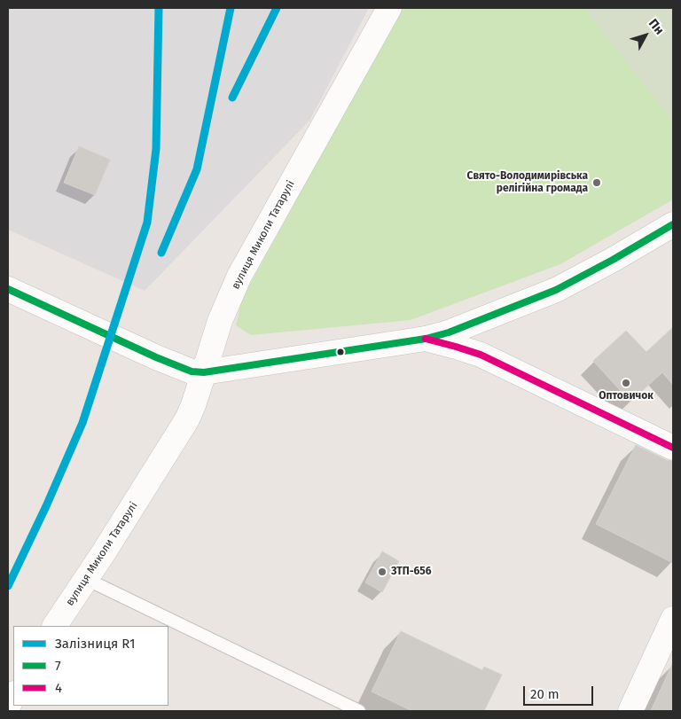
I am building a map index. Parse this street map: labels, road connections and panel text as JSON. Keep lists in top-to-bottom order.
{
  "streets": {
    "street": ["вулиця Миколи Татарулі"]
  },
  "places": ["Свято-Володимирівська релігійна громада", "Оптовичок", "ЗТП-656"],
  "lines": ["rail line R1", "transit line 7", "transit line 4"],
  "legend": ["Залізниця R1", "7", "4"],
  "scale_bar": "20 m",
  "north": "top right"
}
